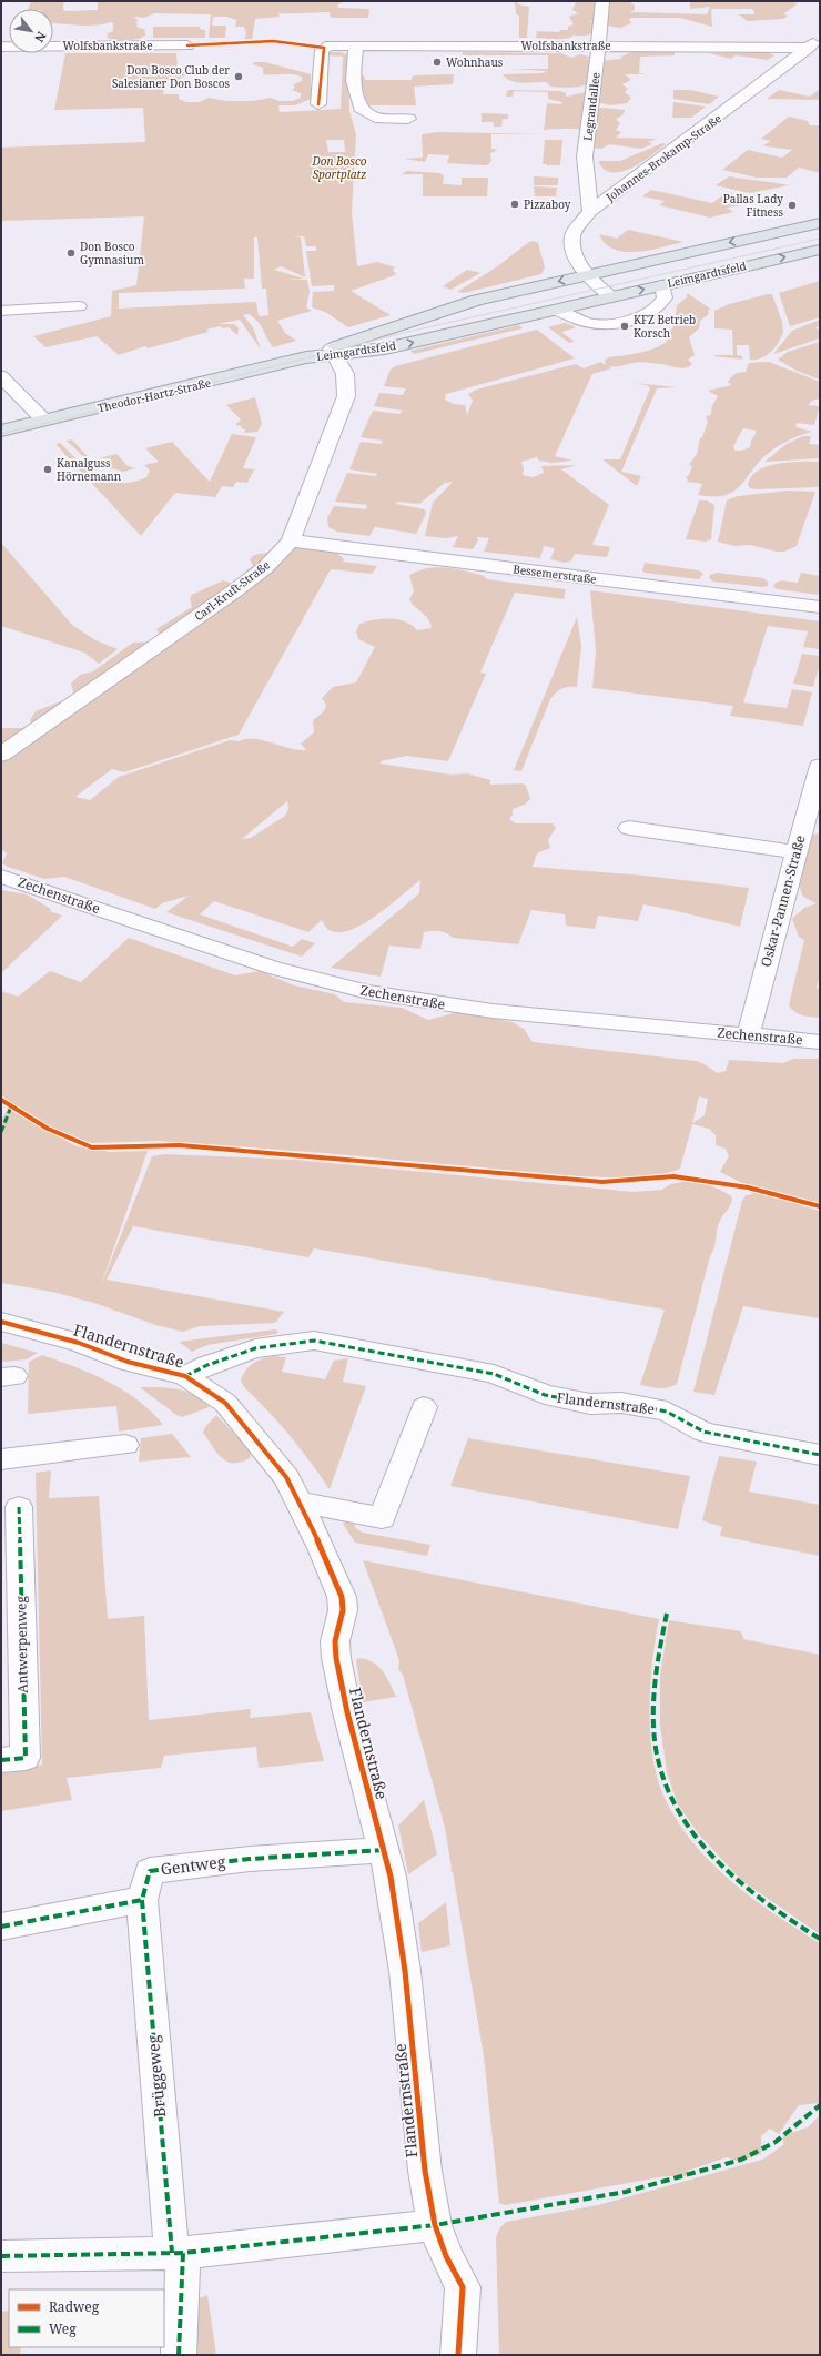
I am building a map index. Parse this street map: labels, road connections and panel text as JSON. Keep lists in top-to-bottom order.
{
  "streets": {
    "main road": ["Leimgardtsfeld", "Theodor-Hartz-Straße"],
    "street": [
      "Wolfsbankstraße",
      "Legrandallee",
      "Johannes-Brokamp-Straße",
      "Bessemerstraße",
      "Carl-Kruft-Straße",
      "Zechenstraße",
      "Oskar-Pannen-Straße",
      "Flandernstraße",
      "Antwerpenweg",
      "Gentweg",
      "Brüggeweg"
    ]
  },
  "crossings": [
    ["Wolfsbankstraße", "Legrandallee"],
    ["Wolfsbankstraße", "Johannes-Brokamp-Straße"],
    ["Legrandallee", "Johannes-Brokamp-Straße"],
    ["Johannes-Brokamp-Straße", "Leimgardtsfeld"],
    ["Leimgardtsfeld", "Theodor-Hartz-Straße"],
    ["Leimgardtsfeld", "Carl-Kruft-Straße"],
    ["Bessemerstraße", "Carl-Kruft-Straße"],
    ["Zechenstraße", "Oskar-Pannen-Straße"],
    ["Flandernstraße", "Gentweg"],
    ["Gentweg", "Brüggeweg"]
  ],
  "parks": ["Don Bosco Sportplatz"],
  "places": [
    "Wohnhaus",
    "Don Bosco Club der Salesianer Don Boscos",
    "Pizzaboy",
    "Pallas Lady Fitness",
    "Don Bosco Gymnasium",
    "KFZ Betrieb Korsch",
    "Kanalguss Hörnemann"
  ],
  "legend": ["Radweg", "Weg"],
  "north": "bottom right"
}
